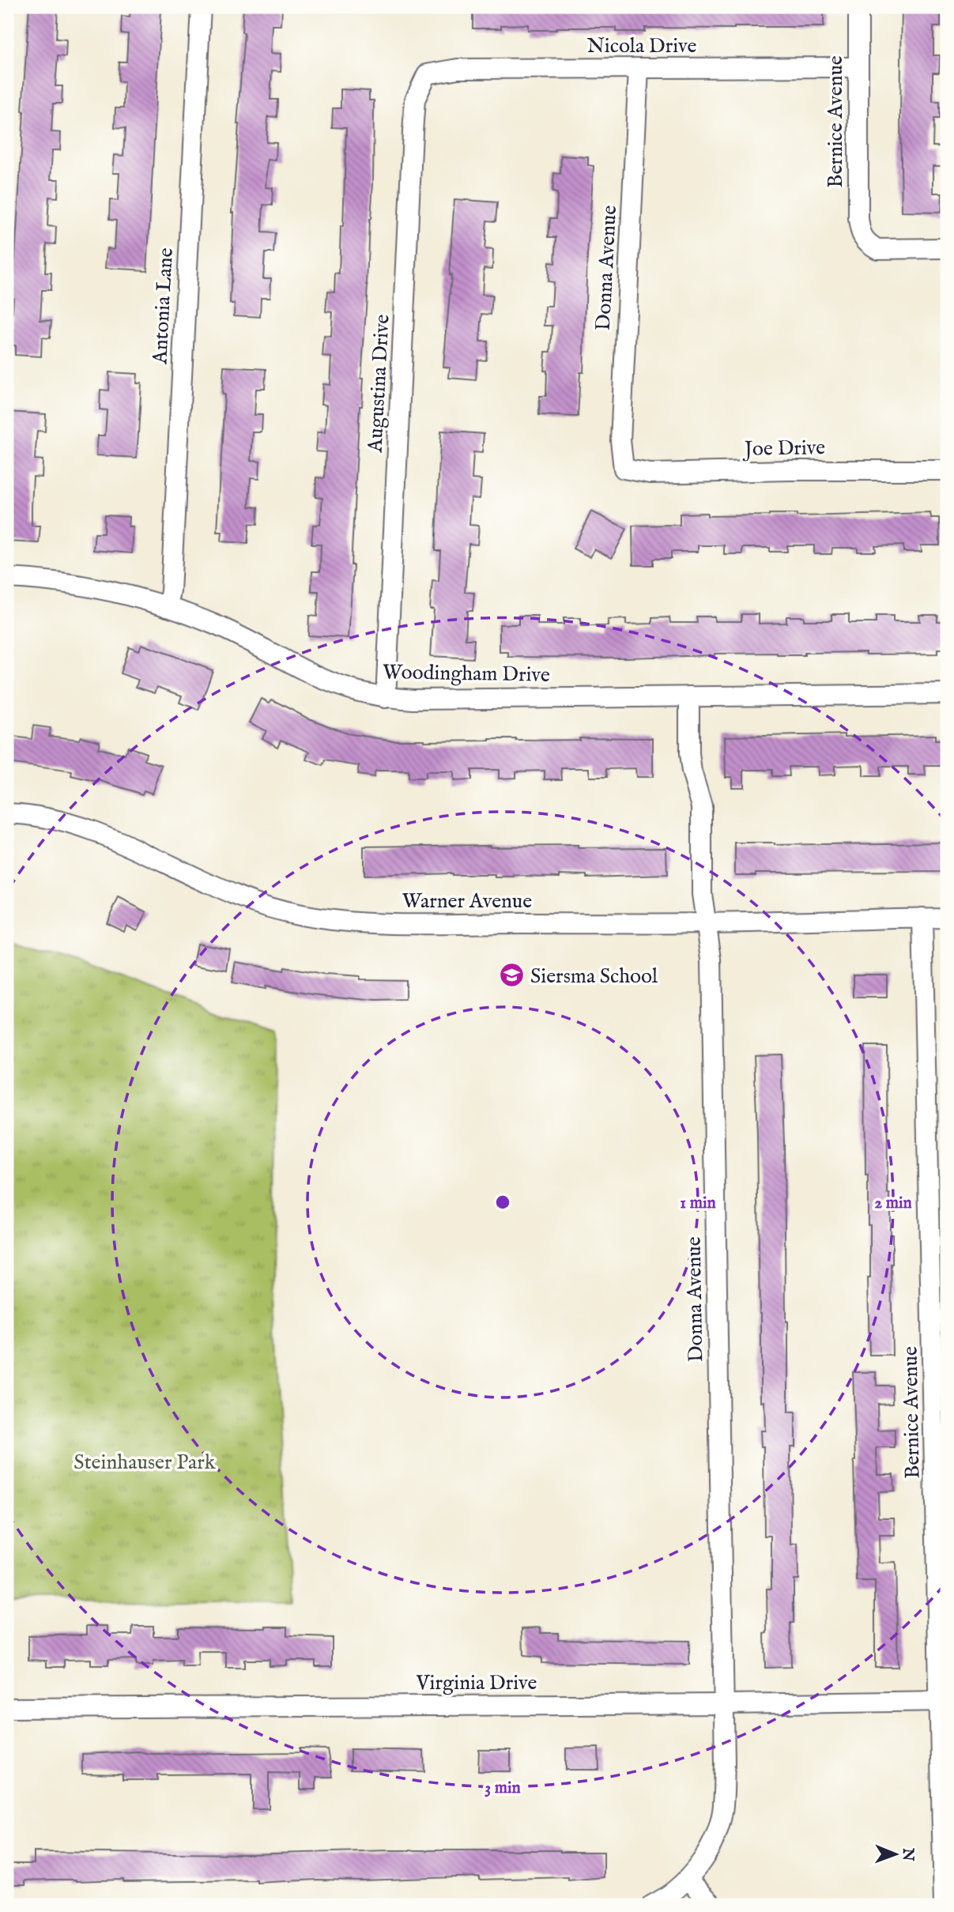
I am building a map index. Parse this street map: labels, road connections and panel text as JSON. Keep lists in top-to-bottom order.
{
  "streets": {
    "street": [
      "Nicola Drive",
      "Bernice Avenue",
      "Donna Avenue",
      "Antonia Lane",
      "Augustina Drive",
      "Joe Drive",
      "Woodingham Drive",
      "Warner Avenue",
      "Virginia Drive"
    ]
  },
  "crossings": [
    ["Nicola Drive", "Bernice Avenue"],
    ["Nicola Drive", "Donna Avenue"],
    ["Nicola Drive", "Augustina Drive"],
    ["Bernice Avenue", "Warner Avenue"],
    ["Bernice Avenue", "Virginia Drive"],
    ["Donna Avenue", "Joe Drive"],
    ["Donna Avenue", "Woodingham Drive"],
    ["Donna Avenue", "Warner Avenue"],
    ["Donna Avenue", "Virginia Drive"],
    ["Antonia Lane", "Woodingham Drive"],
    ["Augustina Drive", "Woodingham Drive"]
  ],
  "parks": ["Steinhauser Park"],
  "places": {
    "school or university": ["Siersma School"]
  },
  "north": "right",
  "rings": ["1 min", "2 min", "3 min"]
}
